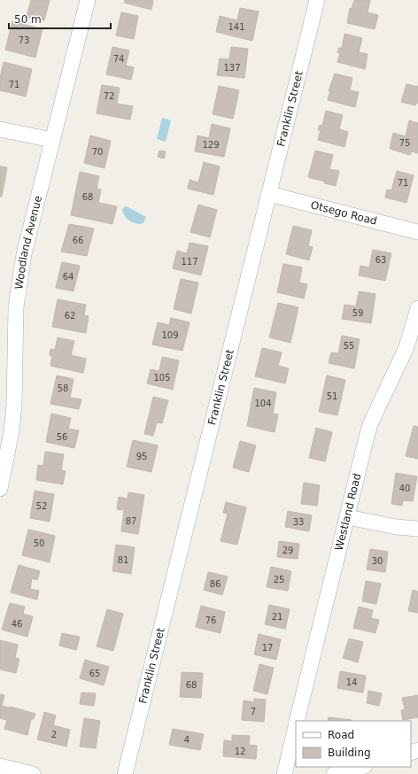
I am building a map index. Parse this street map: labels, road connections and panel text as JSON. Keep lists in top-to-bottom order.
{
  "streets": {
    "street": [
      "Franklin Street",
      "Otsego Road",
      "Woodland Avenue",
      "Westland Road"
    ]
  },
  "crossings": [
    ["Franklin Street", "Otsego Road"]
  ],
  "house_numbers": [
    "141",
    "73",
    "74",
    "137",
    "71",
    "72",
    "75",
    "129",
    "70",
    "71",
    "68",
    "66",
    "63",
    "117",
    "64",
    "59",
    "62",
    "109",
    "55",
    "105",
    "58",
    "51",
    "104",
    "56",
    "95",
    "40",
    "52",
    "87",
    "33",
    "50",
    "29",
    "81",
    "30",
    "25",
    "86",
    "21",
    "76",
    "46",
    "17",
    "65",
    "14",
    "68",
    "7",
    "2",
    "4",
    "12"
  ],
  "legend": ["Road", "Building"],
  "scale_bar": "50 m"
}
